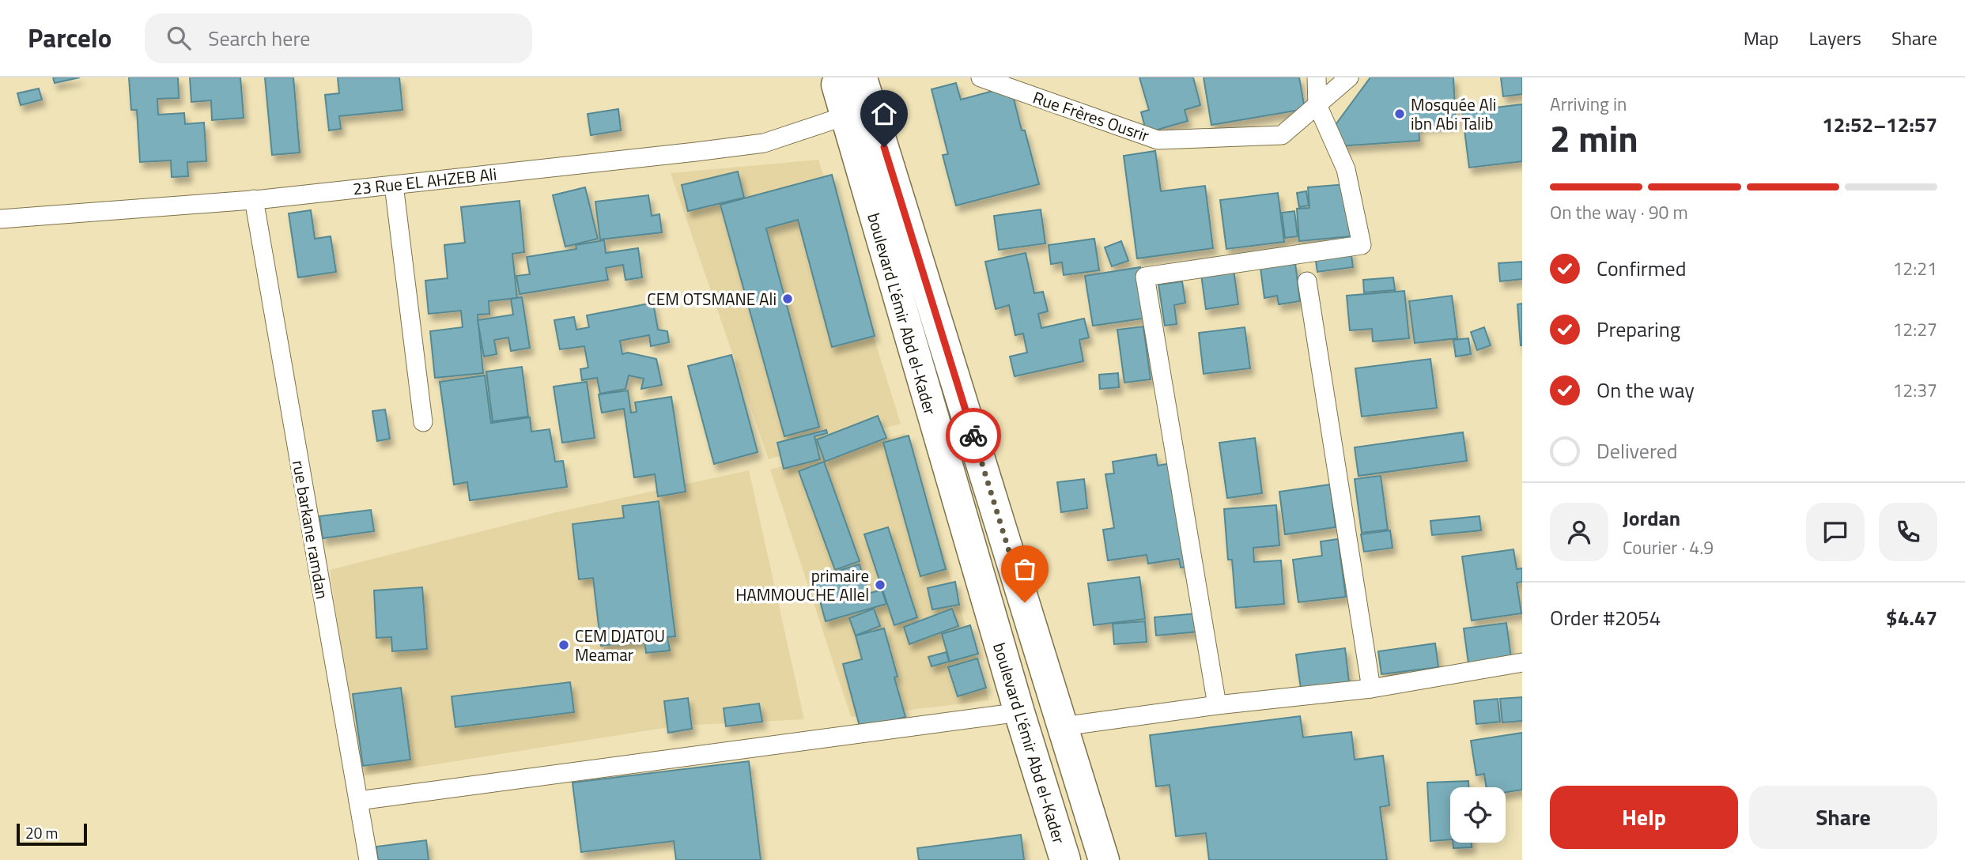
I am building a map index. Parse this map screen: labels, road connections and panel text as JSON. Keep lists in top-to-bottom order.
{
  "streets": {
    "highway": ["boulevard L'émir Abd el-Kader"],
    "street": ["Rue Frères Ousrir", "23 Rue EL AHZEB Ali", "rue barkane ramdan"]
  },
  "crossings": [
    ["23 Rue EL AHZEB Ali", "boulevard L'émir Abd el-Kader"],
    ["23 Rue EL AHZEB Ali", "rue barkane ramdan"]
  ],
  "places": [
    "Mosquée Ali ibn Abi Talib",
    "CEM OTSMANE Ali",
    "primaire HAMMOUCHE Allel",
    "CEM DJATOU Meamar"
  ],
  "scale_bar": "20 m",
  "page": {
    "header": "Parcelo",
    "search": "Search here",
    "nav": ["Map", "Layers", "Share"],
    "heading": ["2 min", "Arriving in", "12:52–12:57"],
    "panel": [
      "Jordan",
      "Courier · 4.9",
      "Order #2054",
      "$4.47"
    ],
    "bar": "On the way · 90 m",
    "list": [
      ["Confirmed", "12:21"],
      ["Preparing", "12:27"],
      ["On the way", "12:37"],
      "Delivered"
    ],
    "buttons": ["Help", "Share"],
    "scale": "20 m"
  }
}
